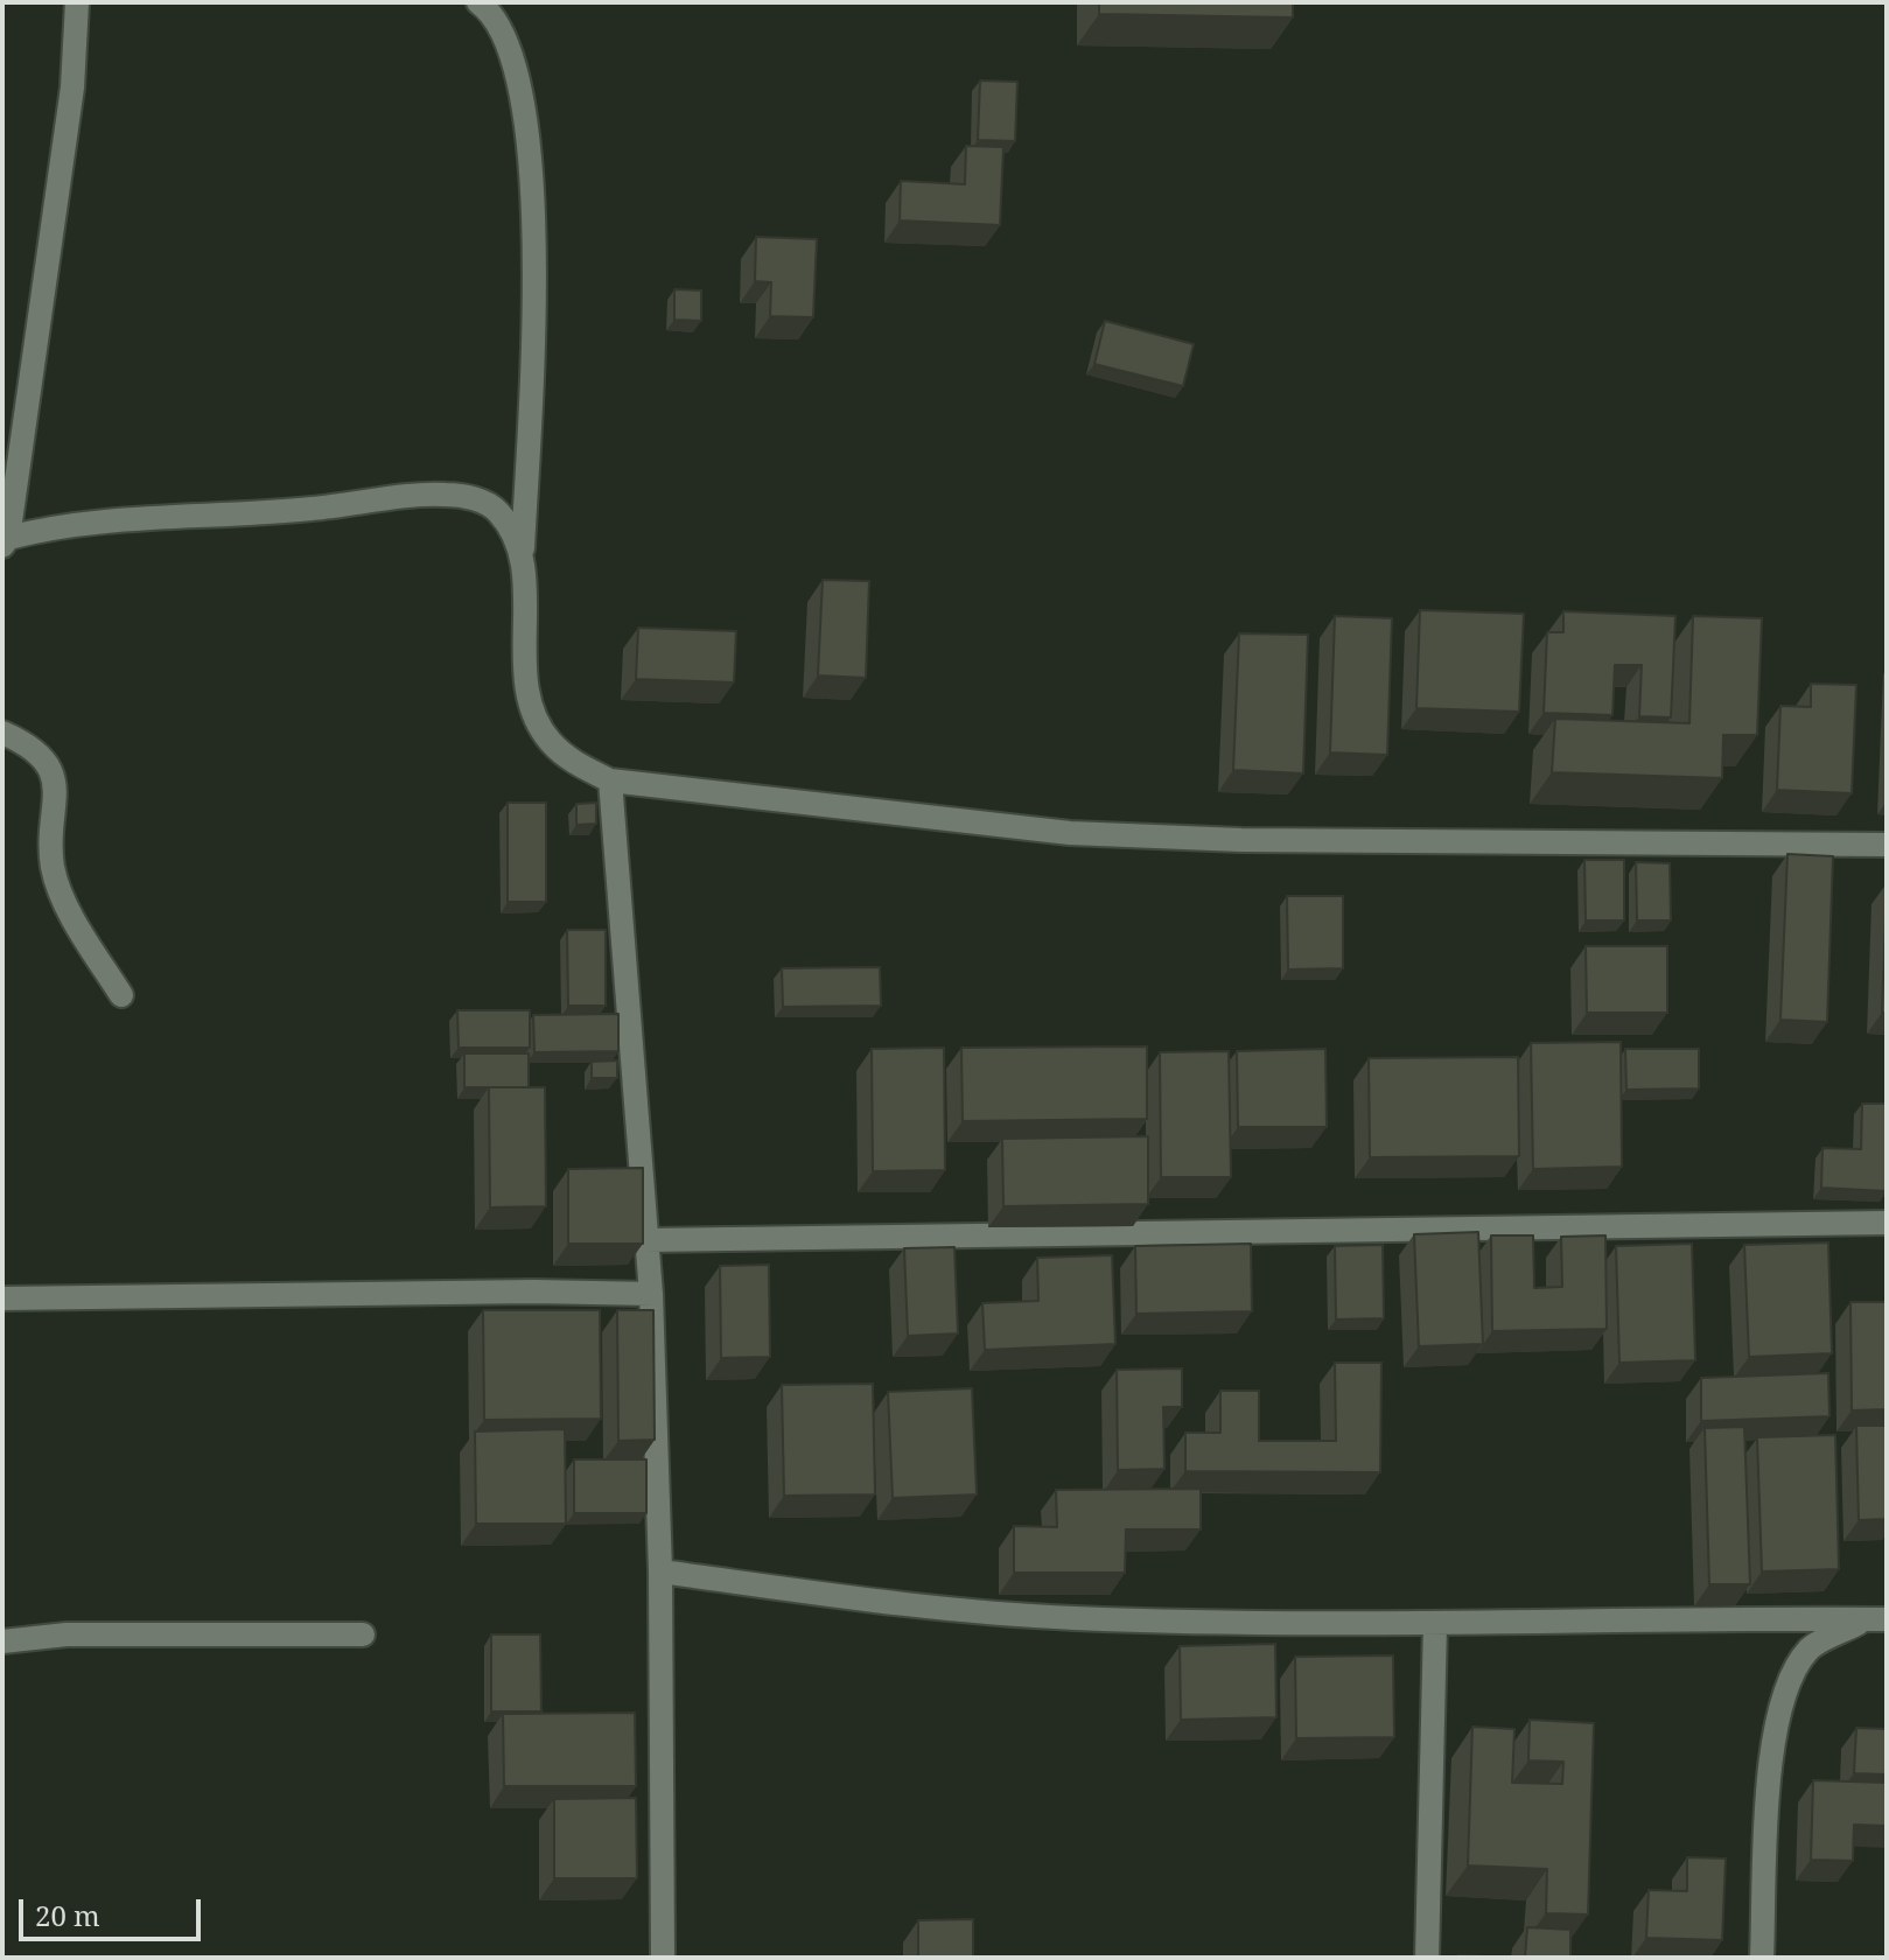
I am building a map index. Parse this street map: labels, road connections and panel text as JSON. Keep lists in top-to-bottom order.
{
  "scale_bar": "20 m"
}
